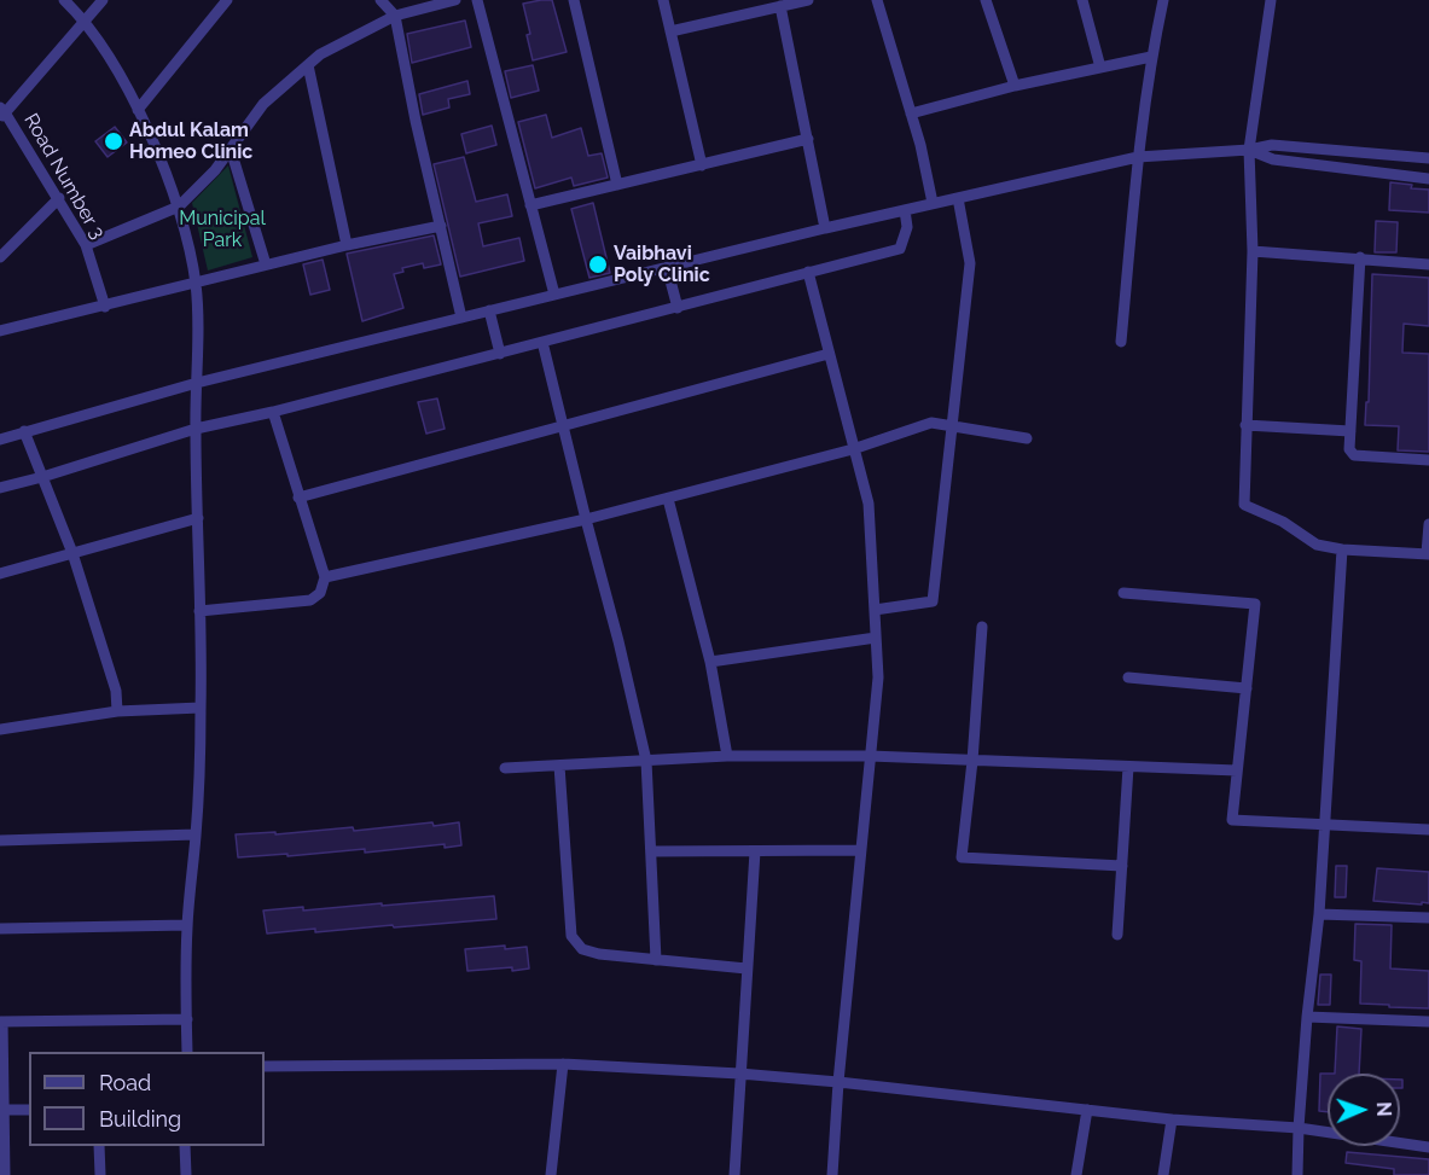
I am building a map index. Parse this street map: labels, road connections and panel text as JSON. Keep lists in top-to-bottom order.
{
  "streets": {
    "street": ["Road Number 3"]
  },
  "parks": ["Municipal Park"],
  "places": ["Abdul Kalam Homeo Clinic", "Vaibhavi Poly Clinic"],
  "legend": ["Road", "Building"],
  "north": "right"
}
